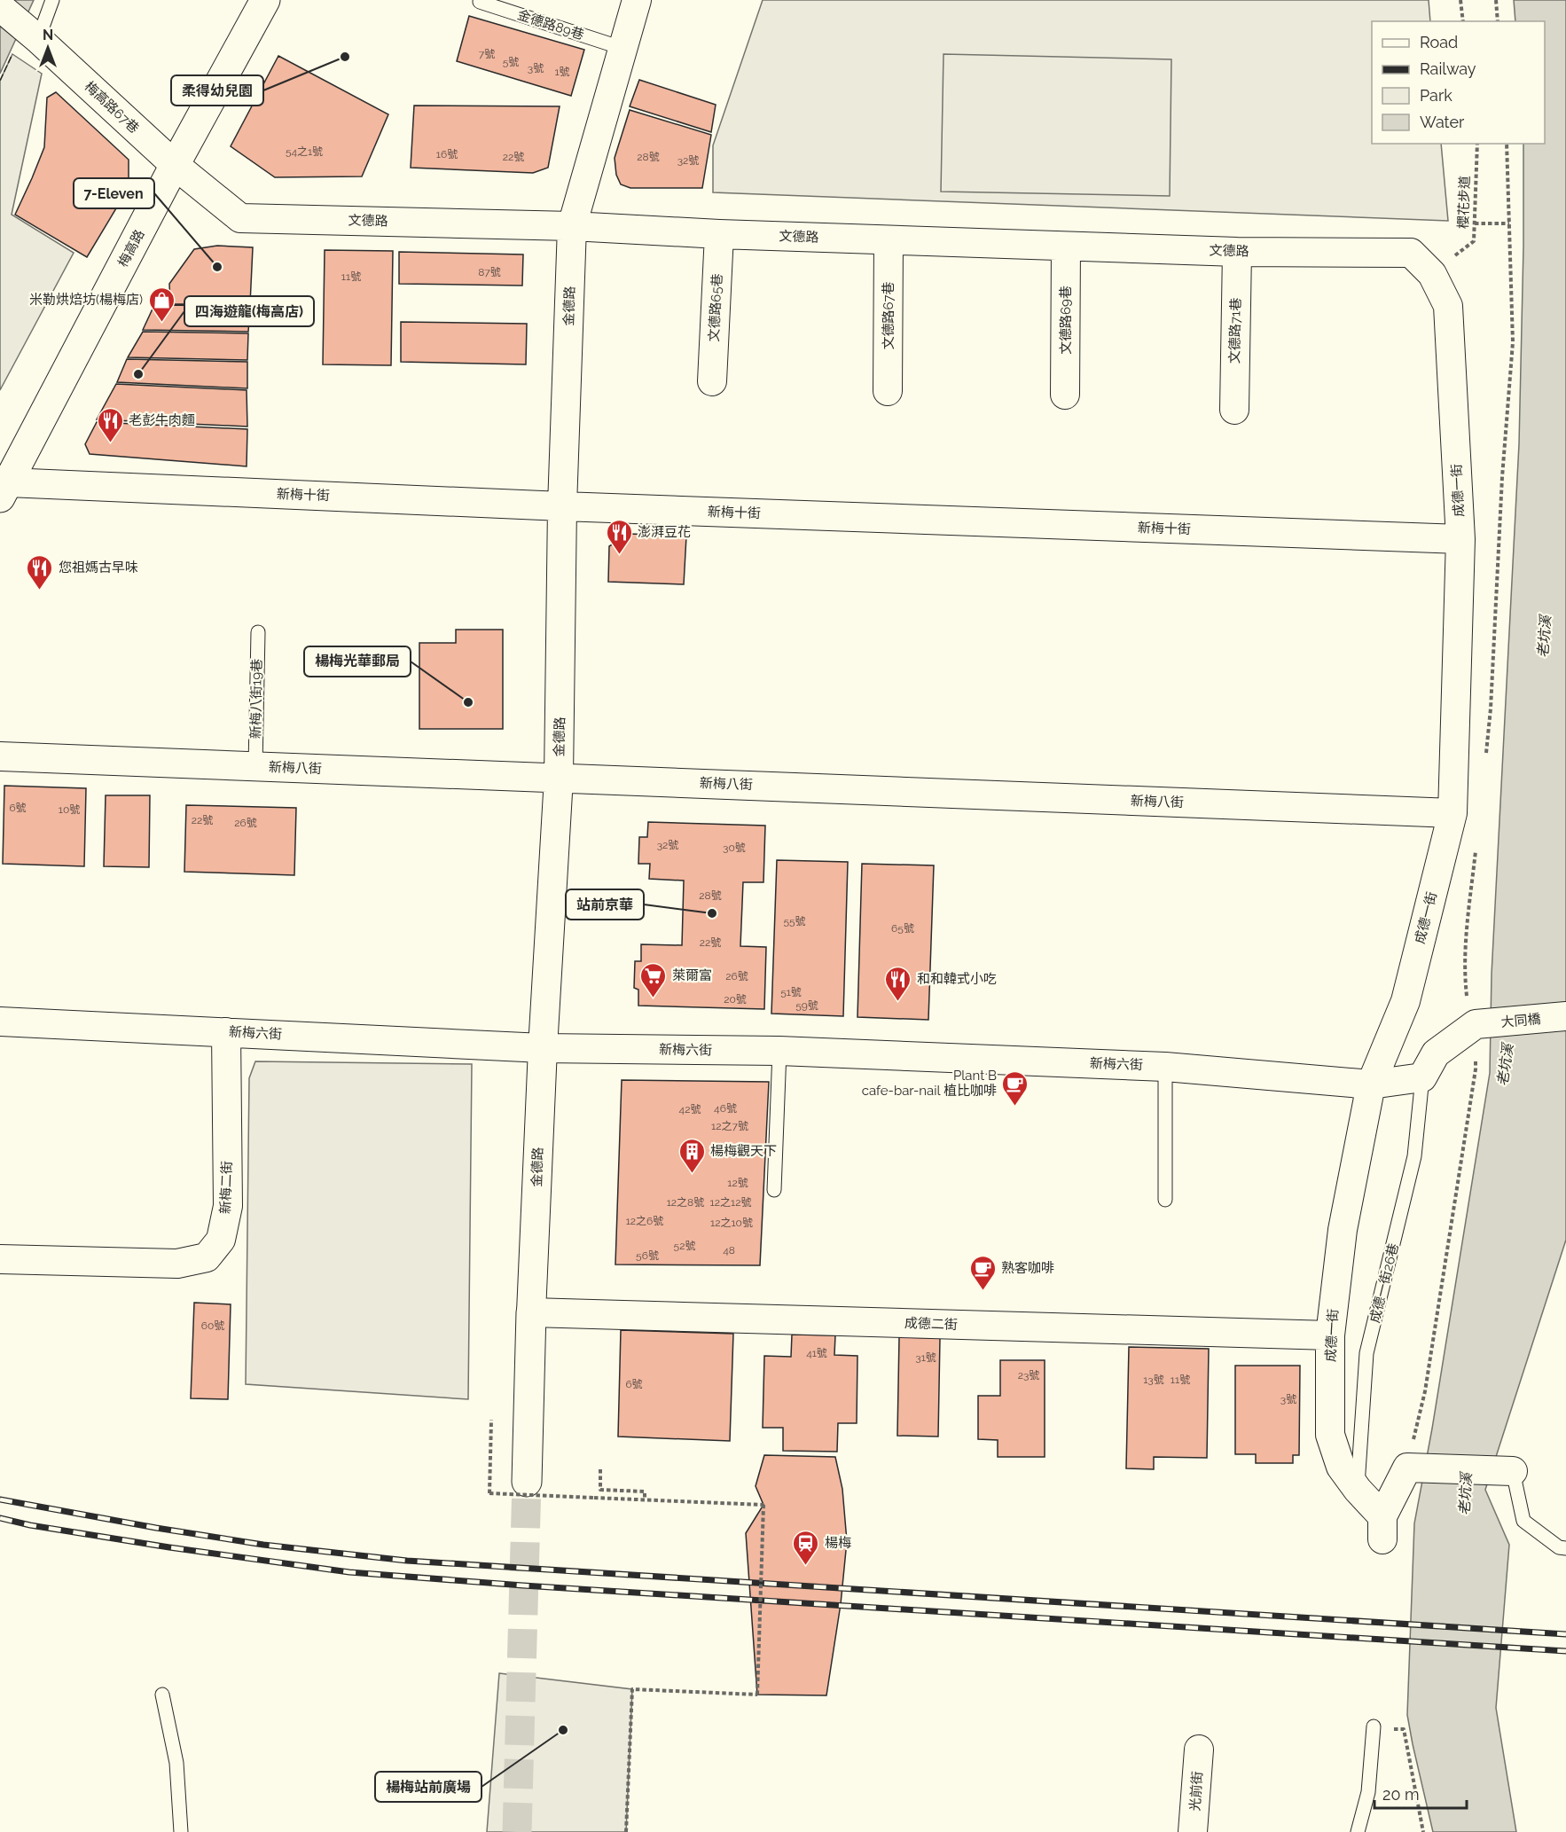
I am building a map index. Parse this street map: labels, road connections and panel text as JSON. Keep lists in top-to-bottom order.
{
  "streets": {
    "street": [
      "梅高路67巷",
      "文德路",
      "梅高路",
      "金德路",
      "文德路65巷",
      "文德路67巷",
      "文德路69巷",
      "文德路71巷",
      "成德一街",
      "新梅十街",
      "新梅八街",
      "大同橋",
      "新梅六街",
      "新梅二街",
      "成德一街26巷",
      "成德二街",
      "光前街"
    ],
    "lane": ["金德路89巷", "新梅八街19巷"],
    "path": ["櫻花步道"]
  },
  "crossings": [
    ["金德路89巷", "金德路"],
    ["梅高路67巷", "文德路"],
    ["梅高路67巷", "梅高路"],
    ["櫻花步道", "文德路"],
    ["櫻花步道", "成德一街"],
    ["文德路", "梅高路"],
    ["文德路", "金德路"],
    ["文德路", "文德路65巷"],
    ["文德路", "文德路67巷"],
    ["文德路", "文德路69巷"],
    ["文德路", "文德路71巷"],
    ["文德路", "成德一街"],
    ["梅高路", "新梅十街"],
    ["金德路", "新梅十街"],
    ["金德路", "新梅八街"],
    ["金德路", "新梅六街"],
    ["金德路", "成德二街"],
    ["成德一街", "新梅十街"],
    ["成德一街", "新梅八街"],
    ["成德一街", "新梅六街"],
    ["成德一街", "成德一街26巷"],
    ["成德一街", "成德二街"],
    ["新梅八街19巷", "新梅八街"],
    ["大同橋", "成德一街26巷"],
    ["新梅六街", "新梅二街"]
  ],
  "water": ["老坑溪"],
  "places": {
    "other": [
      "柔得幼兒園",
      "7-Eleven",
      "四海遊龍(梅高店)",
      "楊梅光華郵局",
      "站前京華",
      "楊梅站前廣場"
    ],
    "shop": ["米勒烘焙坊(楊梅店)"],
    "restaurant": [
      "老彭牛肉麵",
      "澎湃豆花",
      "您祖媽古早味",
      "和和韓式小吃"
    ],
    "supermarket": ["萊爾富"],
    "cafe": ["Plant B cafe-bar-nail 植比咖啡", "熟客咖啡"],
    "building": ["楊梅觀天下"],
    "station": ["楊梅"]
  },
  "house_numbers": [
    "7號",
    "5號",
    "3號",
    "1號",
    "54之1號",
    "16號",
    "22號",
    "28號",
    "32號",
    "87號",
    "11號",
    "6號",
    "10號",
    "22號",
    "26號",
    "32號",
    "30號",
    "28號",
    "55號",
    "65號",
    "22號",
    "26號",
    "51號",
    "20號",
    "59號",
    "46號",
    "42號",
    "12之7號",
    "12號",
    "12之8號",
    "12之12號",
    "12之6號",
    "12之10號",
    "52號",
    "48",
    "56號",
    "60號",
    "41號",
    "31號",
    "23號",
    "13號",
    "11號",
    "6號",
    "3號"
  ],
  "legend": [
    "Road",
    "Railway",
    "Park",
    "Water"
  ],
  "scale_bar": "20 m",
  "north": "top"
}
